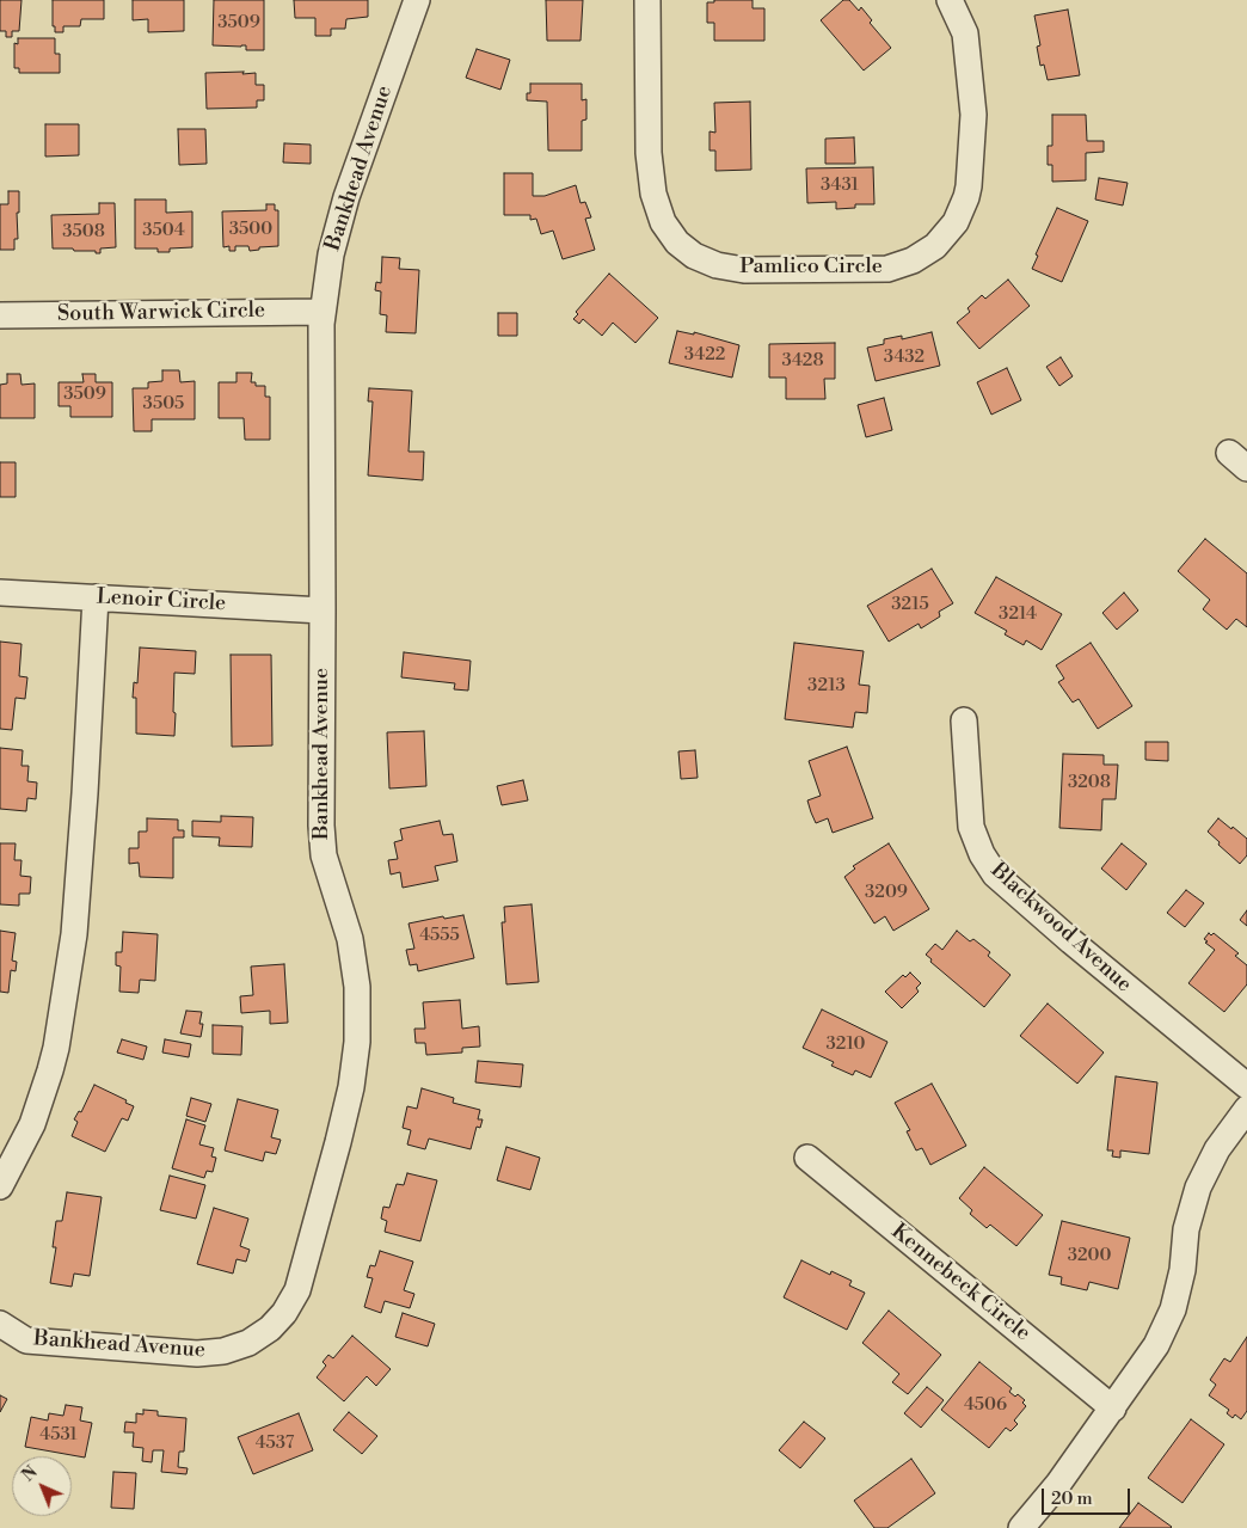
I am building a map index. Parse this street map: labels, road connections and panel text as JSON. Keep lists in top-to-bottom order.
{
  "streets": {
    "street": [
      "Bankhead Avenue",
      "Pamlico Circle",
      "South Warwick Circle",
      "Lenoir Circle",
      "Blackwood Avenue",
      "Kennebeck Circle"
    ]
  },
  "crossings": [
    ["Bankhead Avenue", "South Warwick Circle"],
    ["Bankhead Avenue", "Lenoir Circle"]
  ],
  "house_numbers": [
    "3509",
    "3431",
    "3500",
    "3504",
    "3508",
    "3422",
    "3432",
    "3428",
    "3509",
    "3505",
    "3215",
    "3214",
    "3213",
    "3208",
    "3209",
    "4555",
    "3210",
    "3200",
    "4506",
    "4531",
    "4537"
  ],
  "scale_bar": "20 m",
  "north": "top left"
}
